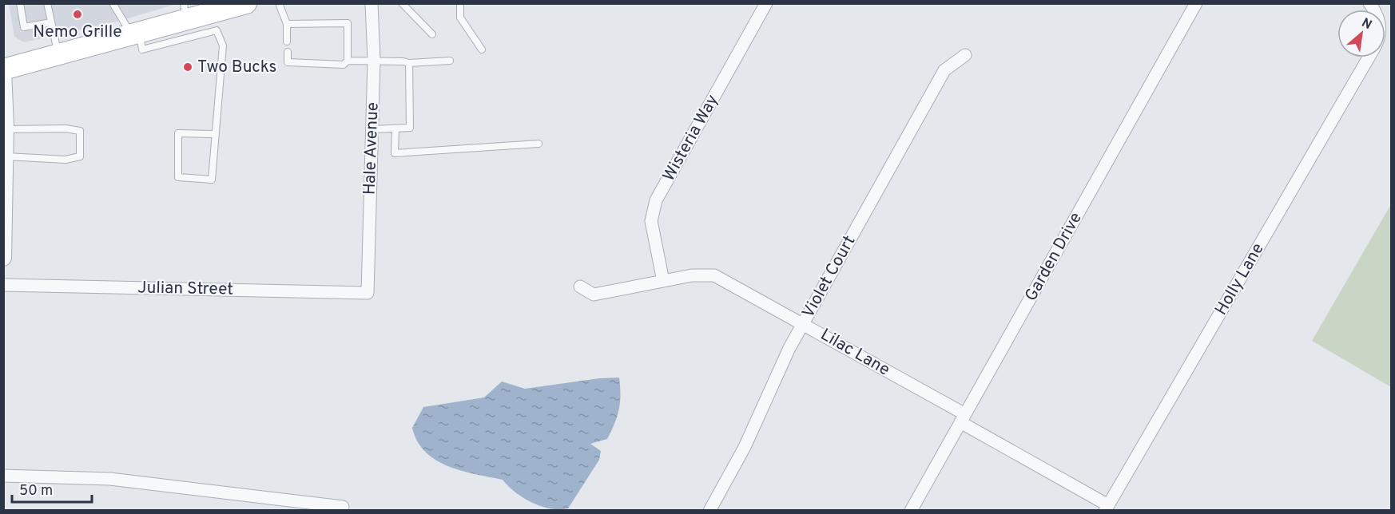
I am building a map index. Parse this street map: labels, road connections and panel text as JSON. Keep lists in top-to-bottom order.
{
  "streets": {
    "street": [
      "Wisteria Way",
      "Hale Avenue",
      "Garden Drive",
      "Violet Court",
      "Holly Lane",
      "Julian Street",
      "Lilac Lane"
    ]
  },
  "crossings": [
    ["Wisteria Way", "Lilac Lane"],
    ["Hale Avenue", "Julian Street"],
    ["Garden Drive", "Lilac Lane"],
    ["Violet Court", "Lilac Lane"],
    ["Holly Lane", "Lilac Lane"]
  ],
  "places": ["Nemo Grille", "Two Bucks"],
  "scale_bar": "50 m",
  "north": "top right"
}
